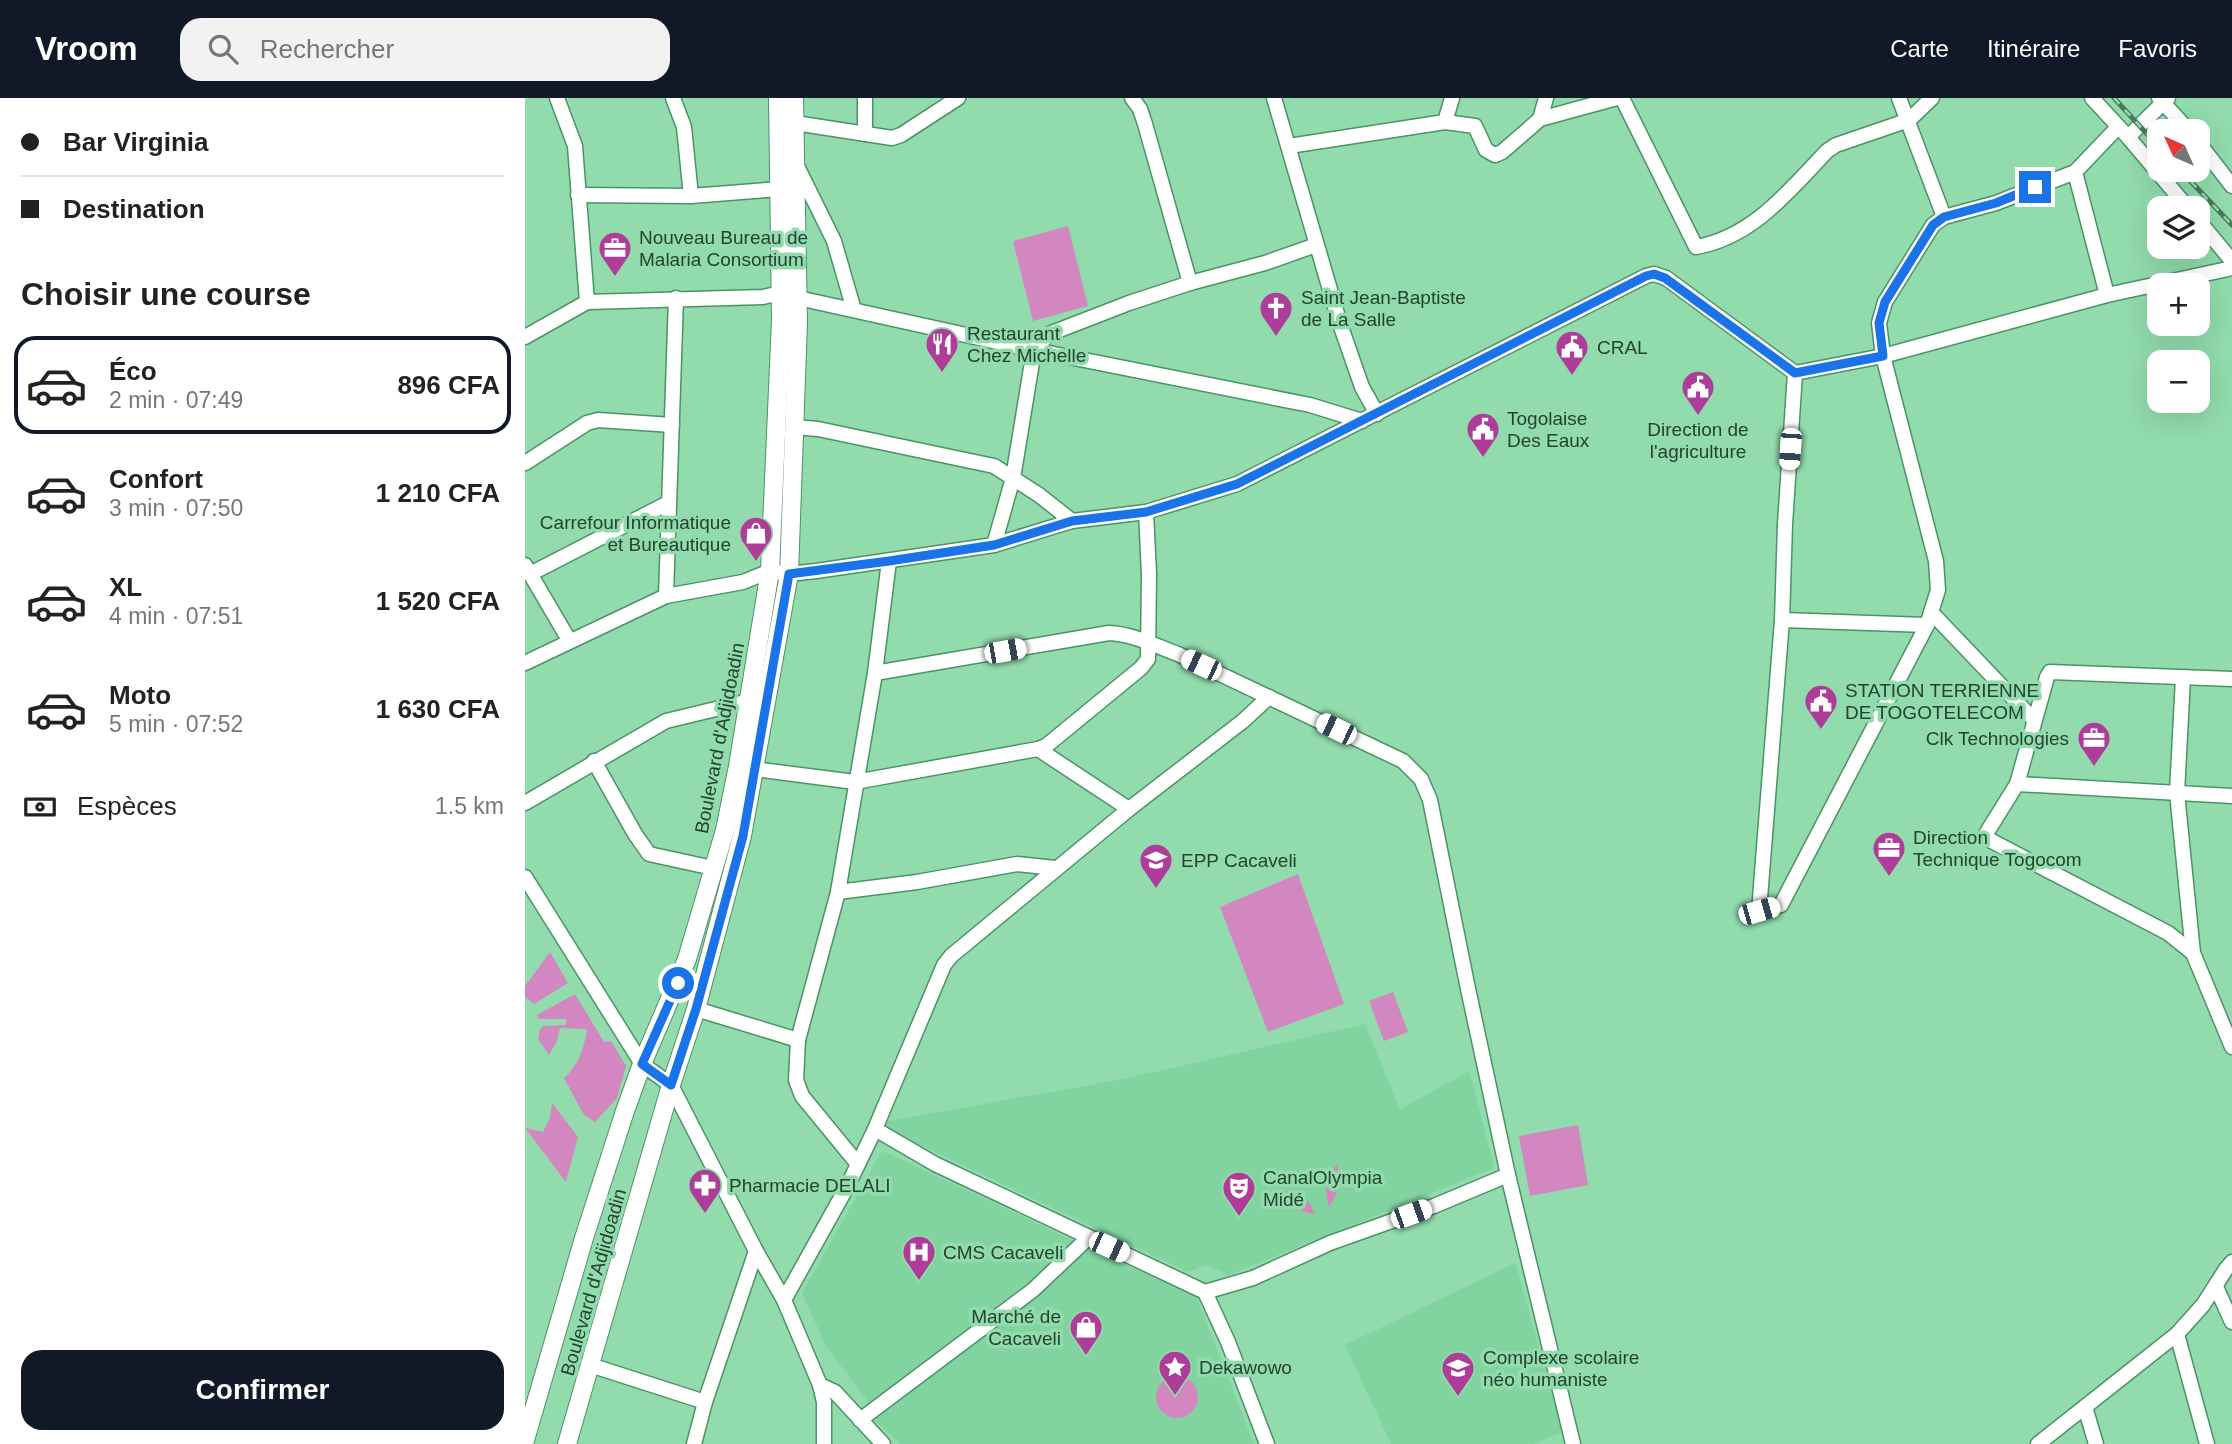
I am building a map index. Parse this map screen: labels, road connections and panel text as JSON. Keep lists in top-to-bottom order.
{
  "streets": {
    "main road": ["Boulevard d'Adjidoadin"]
  },
  "places": {
    "office": ["Nouveau Bureau de Malaria Consortium", "Clk Technologies", "Direction Technique Togocom"],
    "church": ["Saint Jean-Baptiste de La Salle"],
    "restaurant": ["Restaurant Chez Michelle"],
    "public building": [
      "CRAL",
      "Direction de l'agriculture",
      "Togolaise Des Eaux",
      "STATION TERRIENNE DE TOGOTELECOM"
    ],
    "shop": ["Carrefour Informatique et Bureautique", "Marché de Cacaveli"],
    "school or university": ["EPP Cacaveli", "Complexe scolaire néo humaniste"],
    "pharmacy": ["Pharmacie DELALI"],
    "theatre": ["CanalOlympia Midé"],
    "hospital": ["CMS Cacaveli"],
    "place": ["Dekawowo"]
  },
  "north": "top left",
  "page": {
    "header": "Vroom",
    "search": "Rechercher",
    "nav": ["Carte", "Itinéraire", "Favoris"],
    "banner": ["Bar Virginia", "Destination"],
    "map_buttons": ["+", "−"],
    "heading": "Choisir une course",
    "list": [
      {
        "name": "Éco",
        "note": "2 min · 07:49",
        "value": "896 CFA"
      },
      {
        "name": "Confort",
        "note": "3 min · 07:50",
        "value": "1 210 CFA"
      },
      {
        "name": "XL",
        "note": "4 min · 07:51",
        "value": "1 520 CFA"
      },
      {
        "name": "Moto",
        "note": "5 min · 07:52",
        "value": "1 630 CFA"
      }
    ],
    "pay": ["Espèces", "1.5 km"],
    "buttons": "Confirmer"
  }
}
